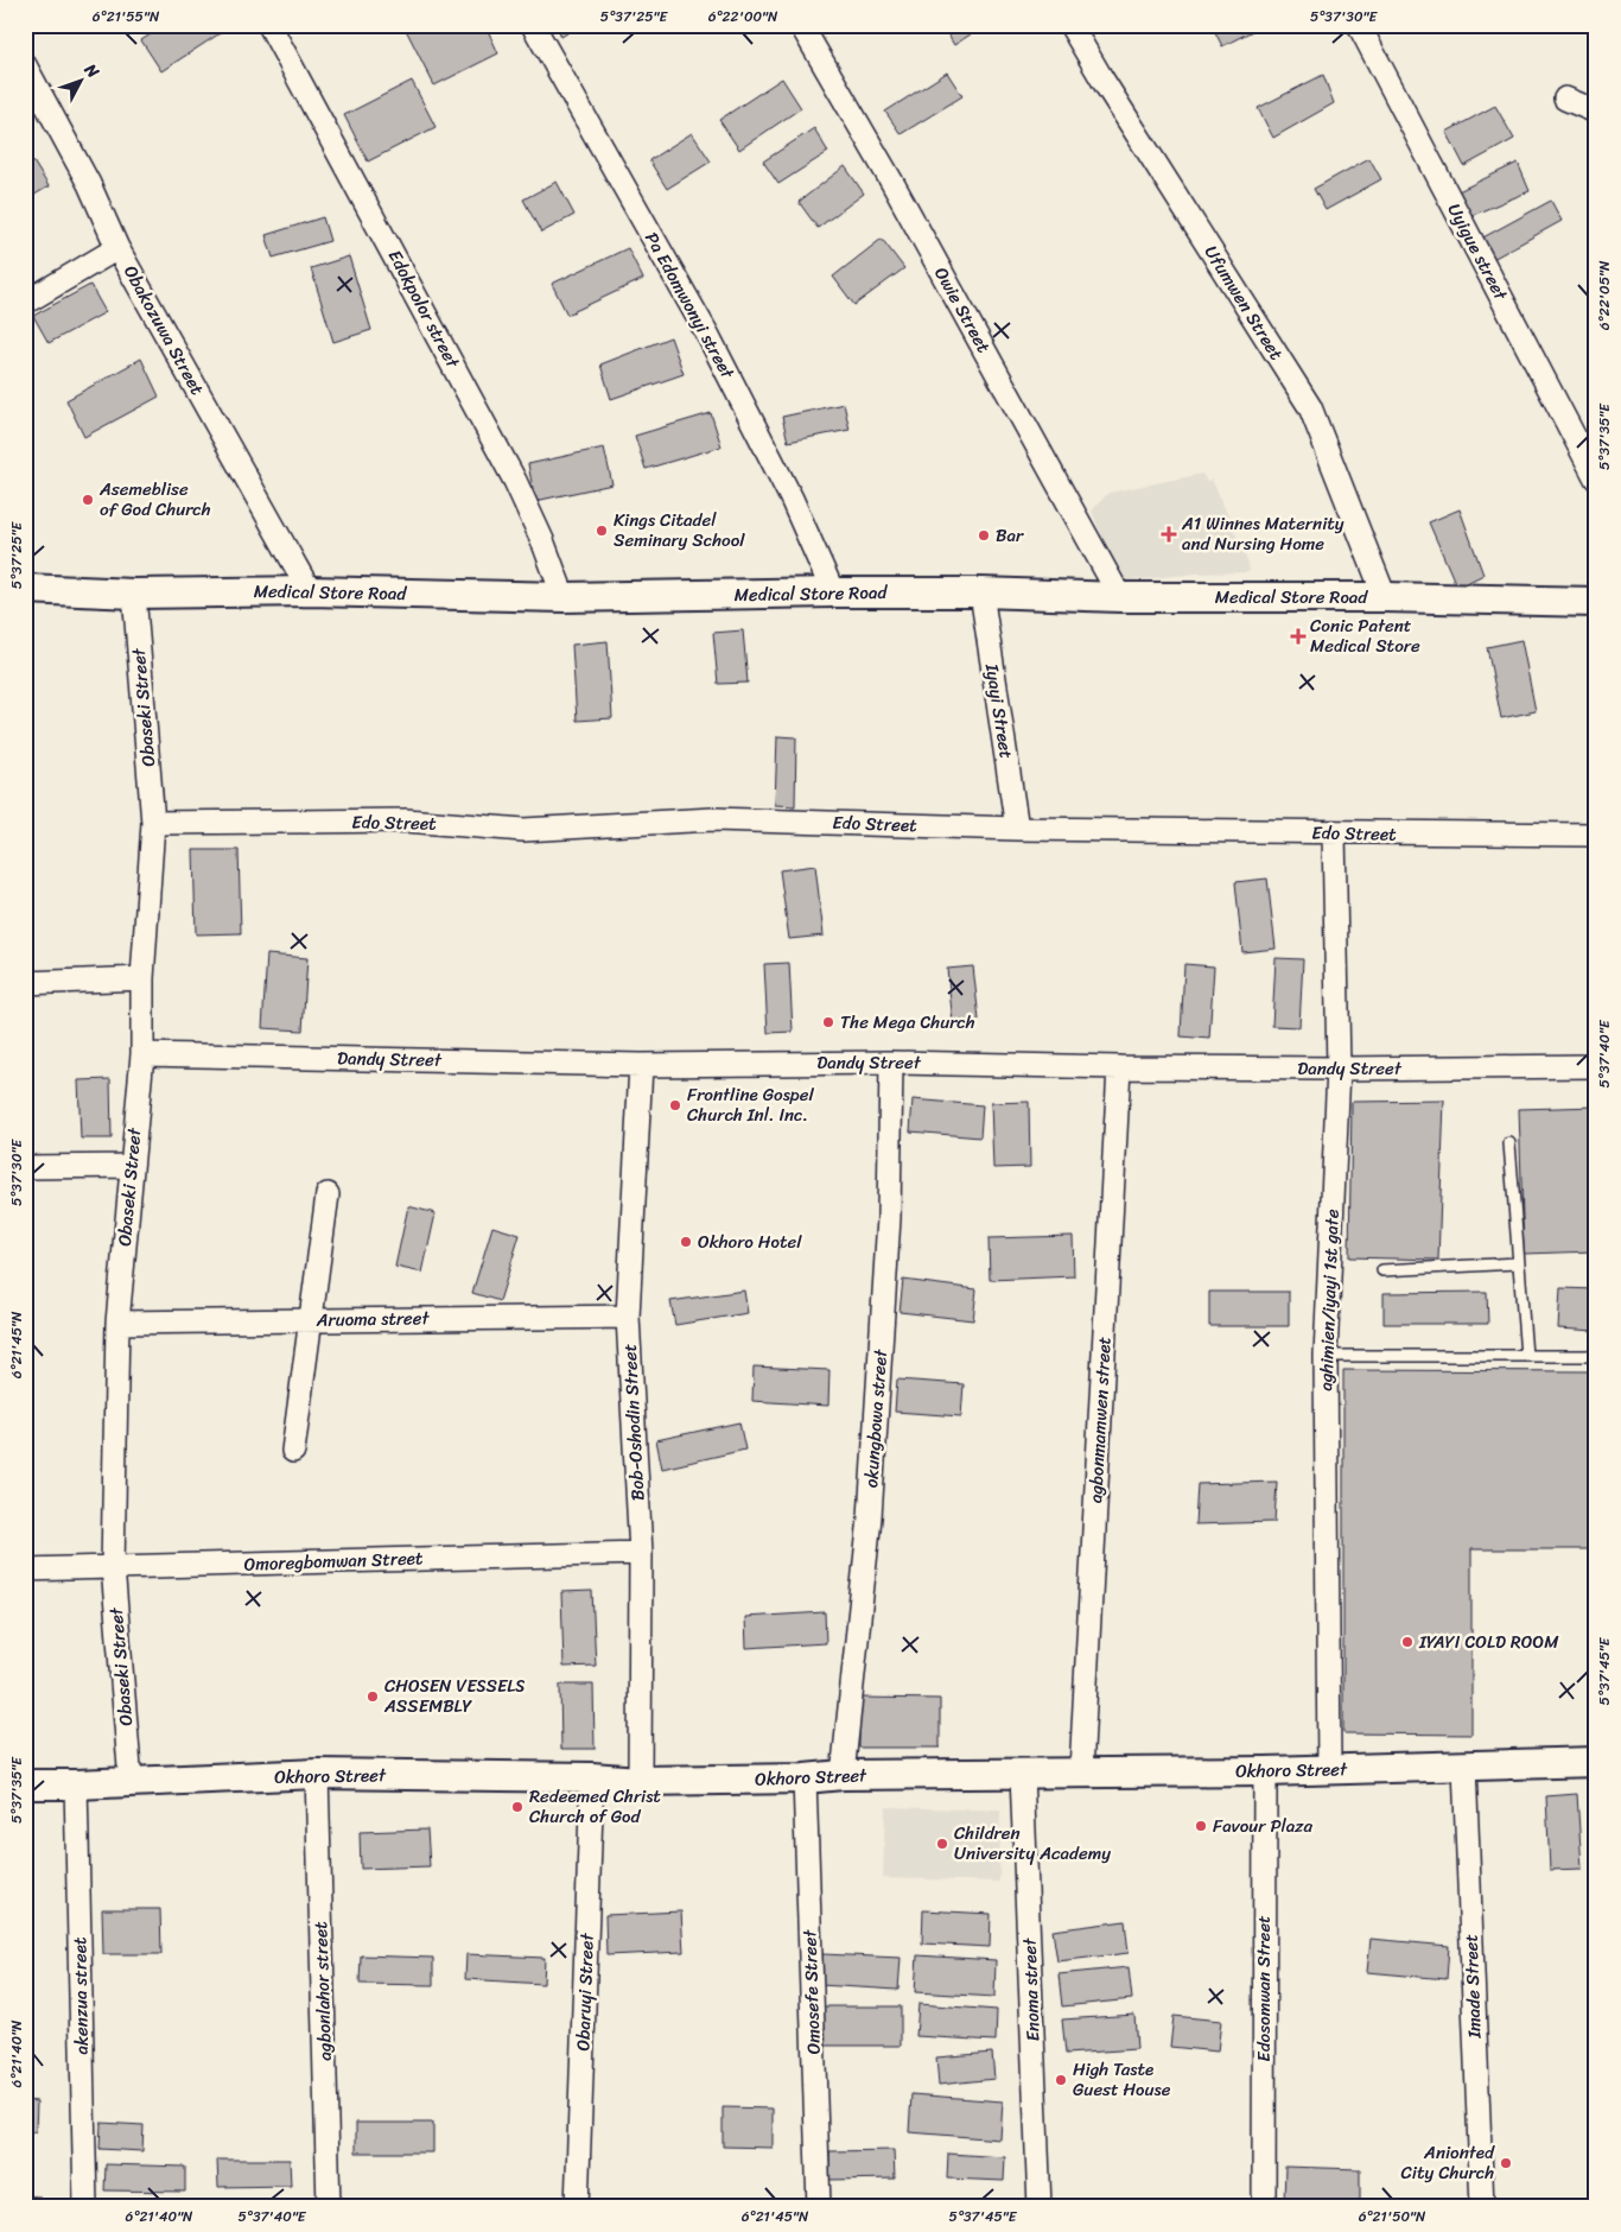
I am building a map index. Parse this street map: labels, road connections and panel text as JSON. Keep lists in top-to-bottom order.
{
  "streets": {
    "street": [
      "Uyigue street",
      "Ufumwen Street",
      "Pa Edomwonyi street",
      "Edokpolor street",
      "Owie Street",
      "Obakozuwa Street",
      "Medical Store Road",
      "Obaseki Street",
      "Iyayi Street",
      "Edo Street",
      "Dandy Street",
      "aghimien/iyayi 1st gate",
      "Aruoma street",
      "okungbowa street",
      "agbonmamwen street",
      "Bob-Oshodin Street",
      "Omoregbomwan Street",
      "Okhoro Street",
      "Imade Street",
      "Edosomwan Street",
      "Enoma street",
      "agbonlahor street",
      "Obaruyi Street",
      "Omosefe Street",
      "akenzua street"
    ]
  },
  "crossings": [
    ["Ufumwen Street", "Medical Store Road"],
    ["Pa Edomwonyi street", "Medical Store Road"],
    ["Edokpolor street", "Medical Store Road"],
    ["Owie Street", "Medical Store Road"],
    ["Obakozuwa Street", "Medical Store Road"],
    ["Medical Store Road", "Obaseki Street"],
    ["Medical Store Road", "Iyayi Street"],
    ["Obaseki Street", "Edo Street"],
    ["Obaseki Street", "Dandy Street"],
    ["Obaseki Street", "Aruoma street"],
    ["Obaseki Street", "Omoregbomwan Street"],
    ["Obaseki Street", "Okhoro Street"],
    ["Iyayi Street", "Edo Street"],
    ["Edo Street", "aghimien/iyayi 1st gate"],
    ["Dandy Street", "aghimien/iyayi 1st gate"],
    ["Dandy Street", "okungbowa street"],
    ["Dandy Street", "agbonmamwen street"],
    ["Dandy Street", "Bob-Oshodin Street"],
    ["aghimien/iyayi 1st gate", "Okhoro Street"],
    ["Aruoma street", "Bob-Oshodin Street"],
    ["okungbowa street", "Okhoro Street"],
    ["agbonmamwen street", "Okhoro Street"],
    ["Bob-Oshodin Street", "Omoregbomwan Street"],
    ["Bob-Oshodin Street", "Okhoro Street"],
    ["Okhoro Street", "Imade Street"],
    ["Okhoro Street", "Edosomwan Street"],
    ["Okhoro Street", "Enoma street"],
    ["Okhoro Street", "agbonlahor street"],
    ["Okhoro Street", "Obaruyi Street"],
    ["Okhoro Street", "Omosefe Street"],
    ["Okhoro Street", "akenzua street"]
  ],
  "places": {
    "other": [
      "Asemeblise of God Church",
      "Kings Citadel Seminary School",
      "Bar",
      "The Mega Church",
      "Frontline Gospel Church Inl. Inc.",
      "Okhoro Hotel",
      "IYAYI COLD ROOM",
      "CHOSEN VESSELS ASSEMBLY",
      "Redeemed Christ Church of God",
      "Favour Plaza",
      "Children University Academy",
      "High Taste Guest House",
      "Anionted City Church"
    ],
    "health": ["A1 Winnes Maternity and Nursing Home", "Conic Patent Medical Store"]
  },
  "north": "top right",
  "coordinates": [
    "6°21'55\"N",
    "5°37'25\"E",
    "6°22'00\"N",
    "5°37'30\"E",
    "6°22'05\"N",
    "5°37'35\"E",
    "5°37'40\"E",
    "6°21'45\"N",
    "5°37'45\"E",
    "6°21'40\"N",
    "6°21'50\"N"
  ]
}
